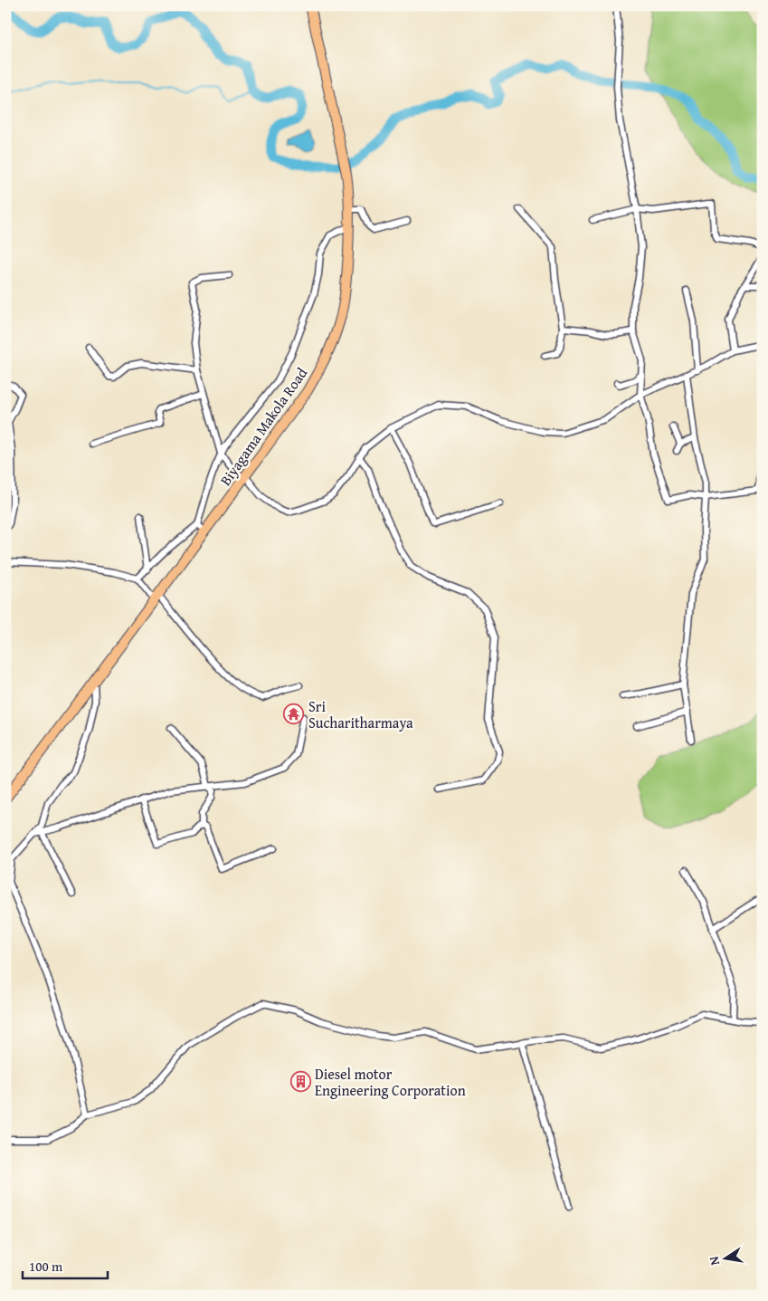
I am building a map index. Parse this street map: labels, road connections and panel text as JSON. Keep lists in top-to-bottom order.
{
  "streets": {
    "main road": ["Biyagama Makola Road"]
  },
  "places": {
    "temple": ["Sri Sucharitharmaya"],
    "building": ["Diesel motor Engineering Corporation"]
  },
  "scale_bar": "100 m",
  "north": "left"
}
